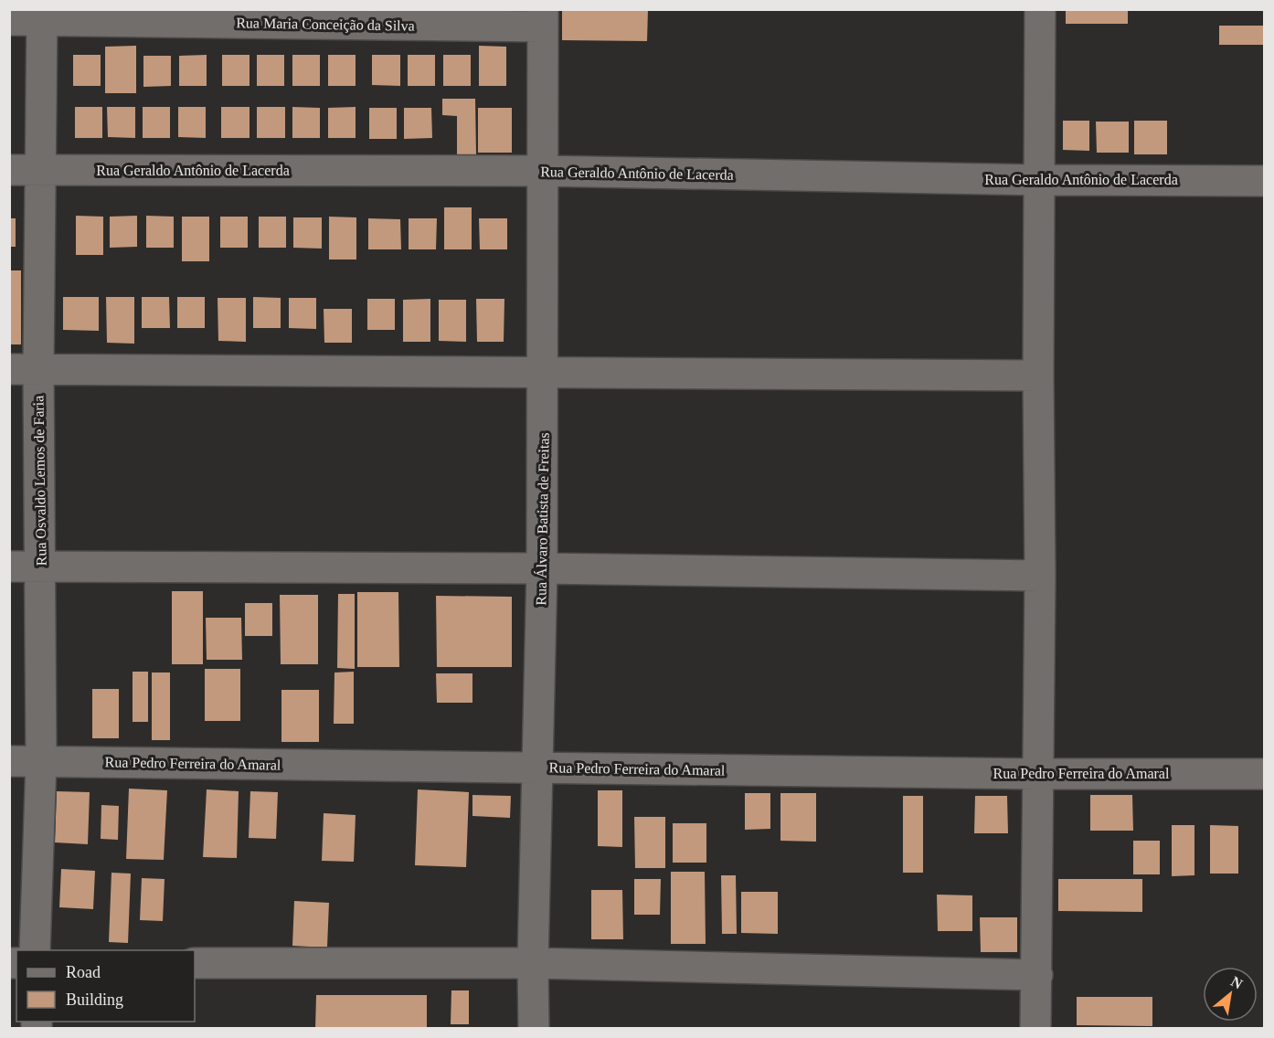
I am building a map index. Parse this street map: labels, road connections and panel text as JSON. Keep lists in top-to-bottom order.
{
  "streets": {
    "street": [
      "Rua Maria Conceição da Silva",
      "Rua Geraldo Antônio de Lacerda",
      "Rua Osvaldo Lemos de Faria",
      "Rua Álvaro Batista de Freitas",
      "Rua Pedro Ferreira do Amaral"
    ]
  },
  "crossings": [
    ["Rua Maria Conceição da Silva", "Rua Osvaldo Lemos de Faria"],
    ["Rua Maria Conceição da Silva", "Rua Álvaro Batista de Freitas"],
    ["Rua Geraldo Antônio de Lacerda", "Rua Osvaldo Lemos de Faria"],
    ["Rua Geraldo Antônio de Lacerda", "Rua Álvaro Batista de Freitas"],
    ["Rua Osvaldo Lemos de Faria", "Rua Pedro Ferreira do Amaral"],
    ["Rua Álvaro Batista de Freitas", "Rua Pedro Ferreira do Amaral"]
  ],
  "legend": ["Road", "Building"],
  "north": "top right"
}
